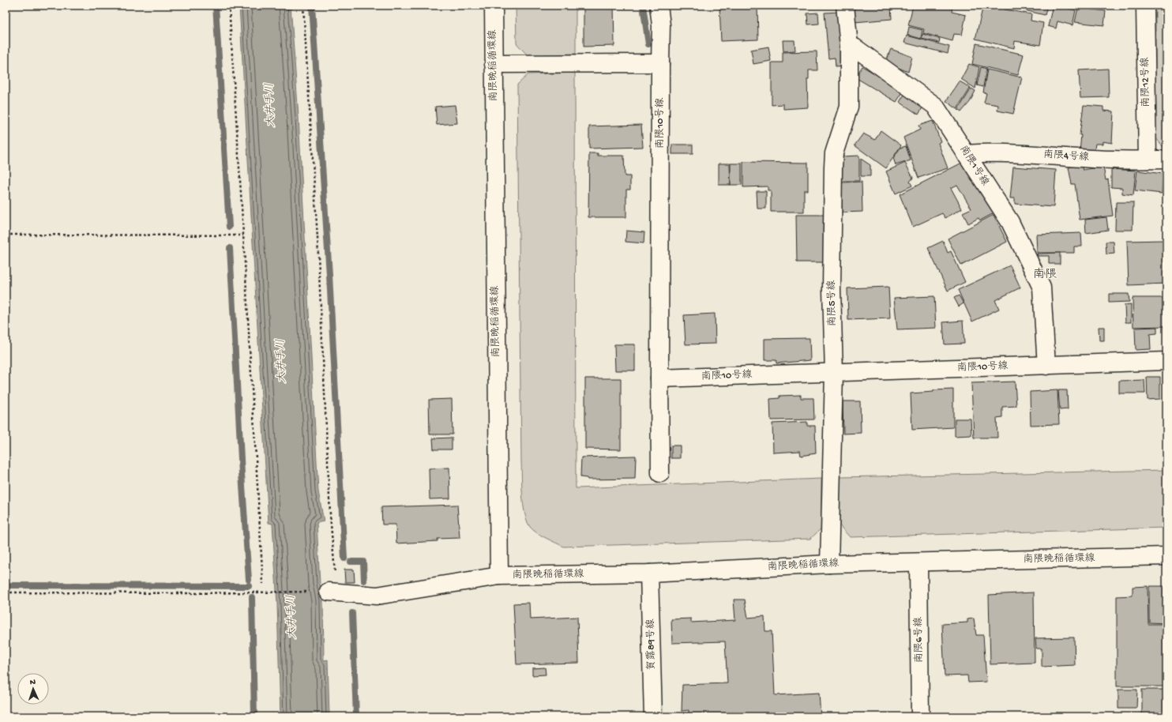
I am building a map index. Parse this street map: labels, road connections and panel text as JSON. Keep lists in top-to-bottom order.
{
  "streets": {
    "street": [
      "南隈晩稲循環線",
      "南隈12号線",
      "南隈10号線",
      "南隈4号線",
      "南隈1号線",
      "南隈5号線",
      "南隈6号線",
      "賀露89号線"
    ]
  },
  "crossings": [
    ["南隈晩稲循環線", "南隈5号線"],
    ["南隈晩稲循環線", "南隈6号線"],
    ["南隈晩稲循環線", "賀露89号線"],
    ["南隈12号線", "南隈4号線"],
    ["南隈10号線", "南隈1号線"],
    ["南隈10号線", "南隈5号線"],
    ["南隈4号線", "南隈1号線"],
    ["南隈1号線", "南隈5号線"]
  ],
  "districts": ["南隈"],
  "water": ["大井手川"],
  "north": "top"
}
